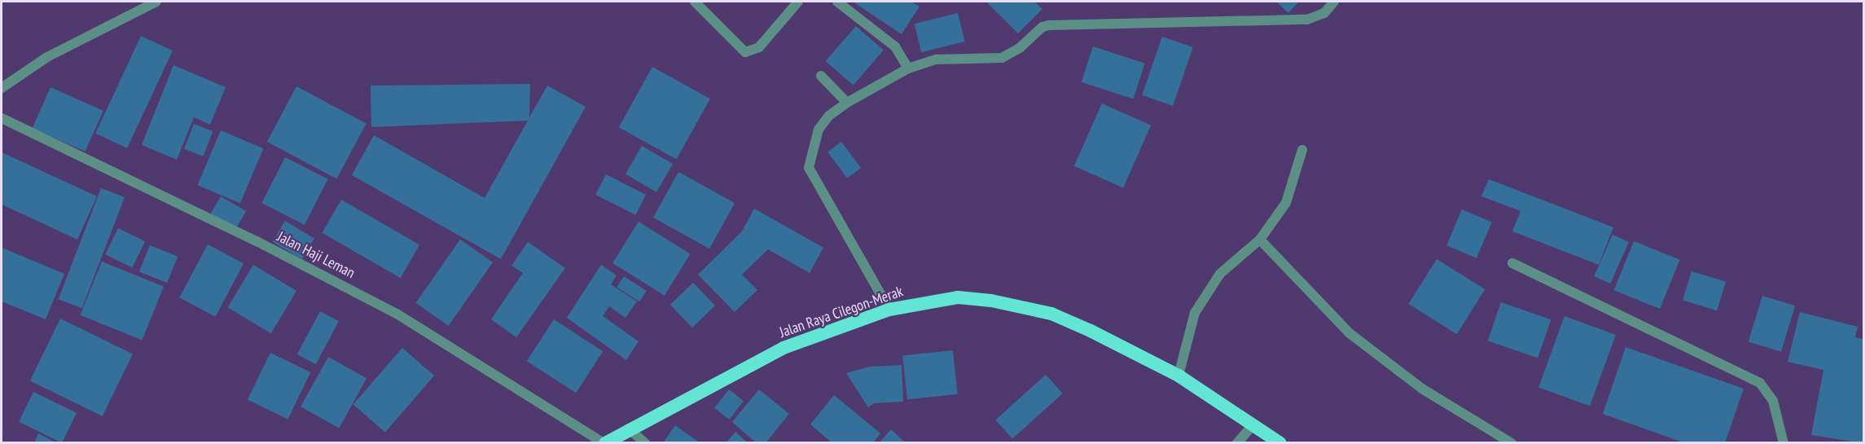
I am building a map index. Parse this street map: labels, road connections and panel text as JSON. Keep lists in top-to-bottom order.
{
  "streets": {
    "highway": ["Jalan Raya Cilegon-Merak"],
    "street": ["Jalan Haji Leman"]
  },
  "crossings": [
    ["Jalan Haji Leman", "Jalan Raya Cilegon-Merak"]
  ]
}
